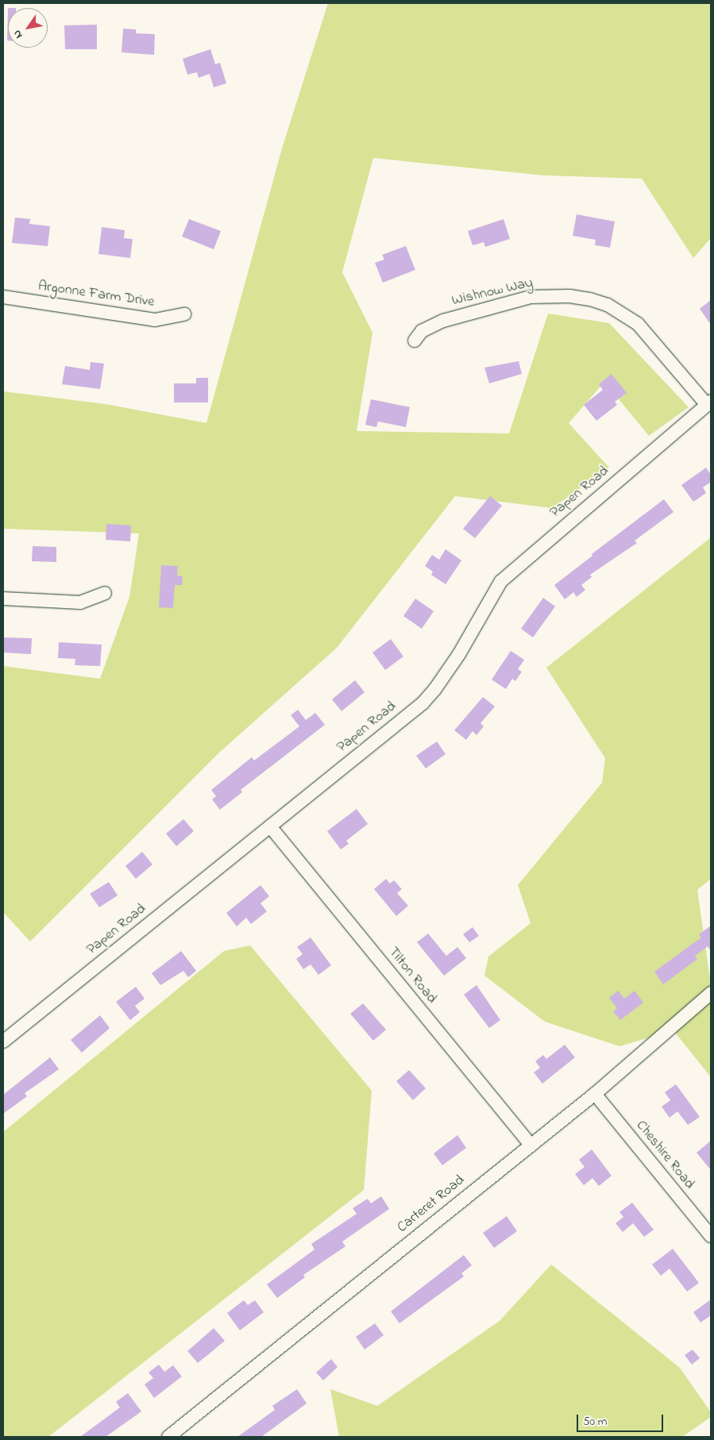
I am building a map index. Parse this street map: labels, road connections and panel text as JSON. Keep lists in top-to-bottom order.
{
  "streets": {
    "street": [
      "Wishnow Way",
      "Argonne Farm Drive",
      "Papen Road",
      "Tilton Road",
      "Cheshire Road",
      "Carteret Road"
    ]
  },
  "crossings": [
    ["Wishnow Way", "Papen Road"],
    ["Papen Road", "Tilton Road"],
    ["Tilton Road", "Carteret Road"],
    ["Cheshire Road", "Carteret Road"]
  ],
  "scale_bar": "50 m",
  "north": "bottom left"
}
